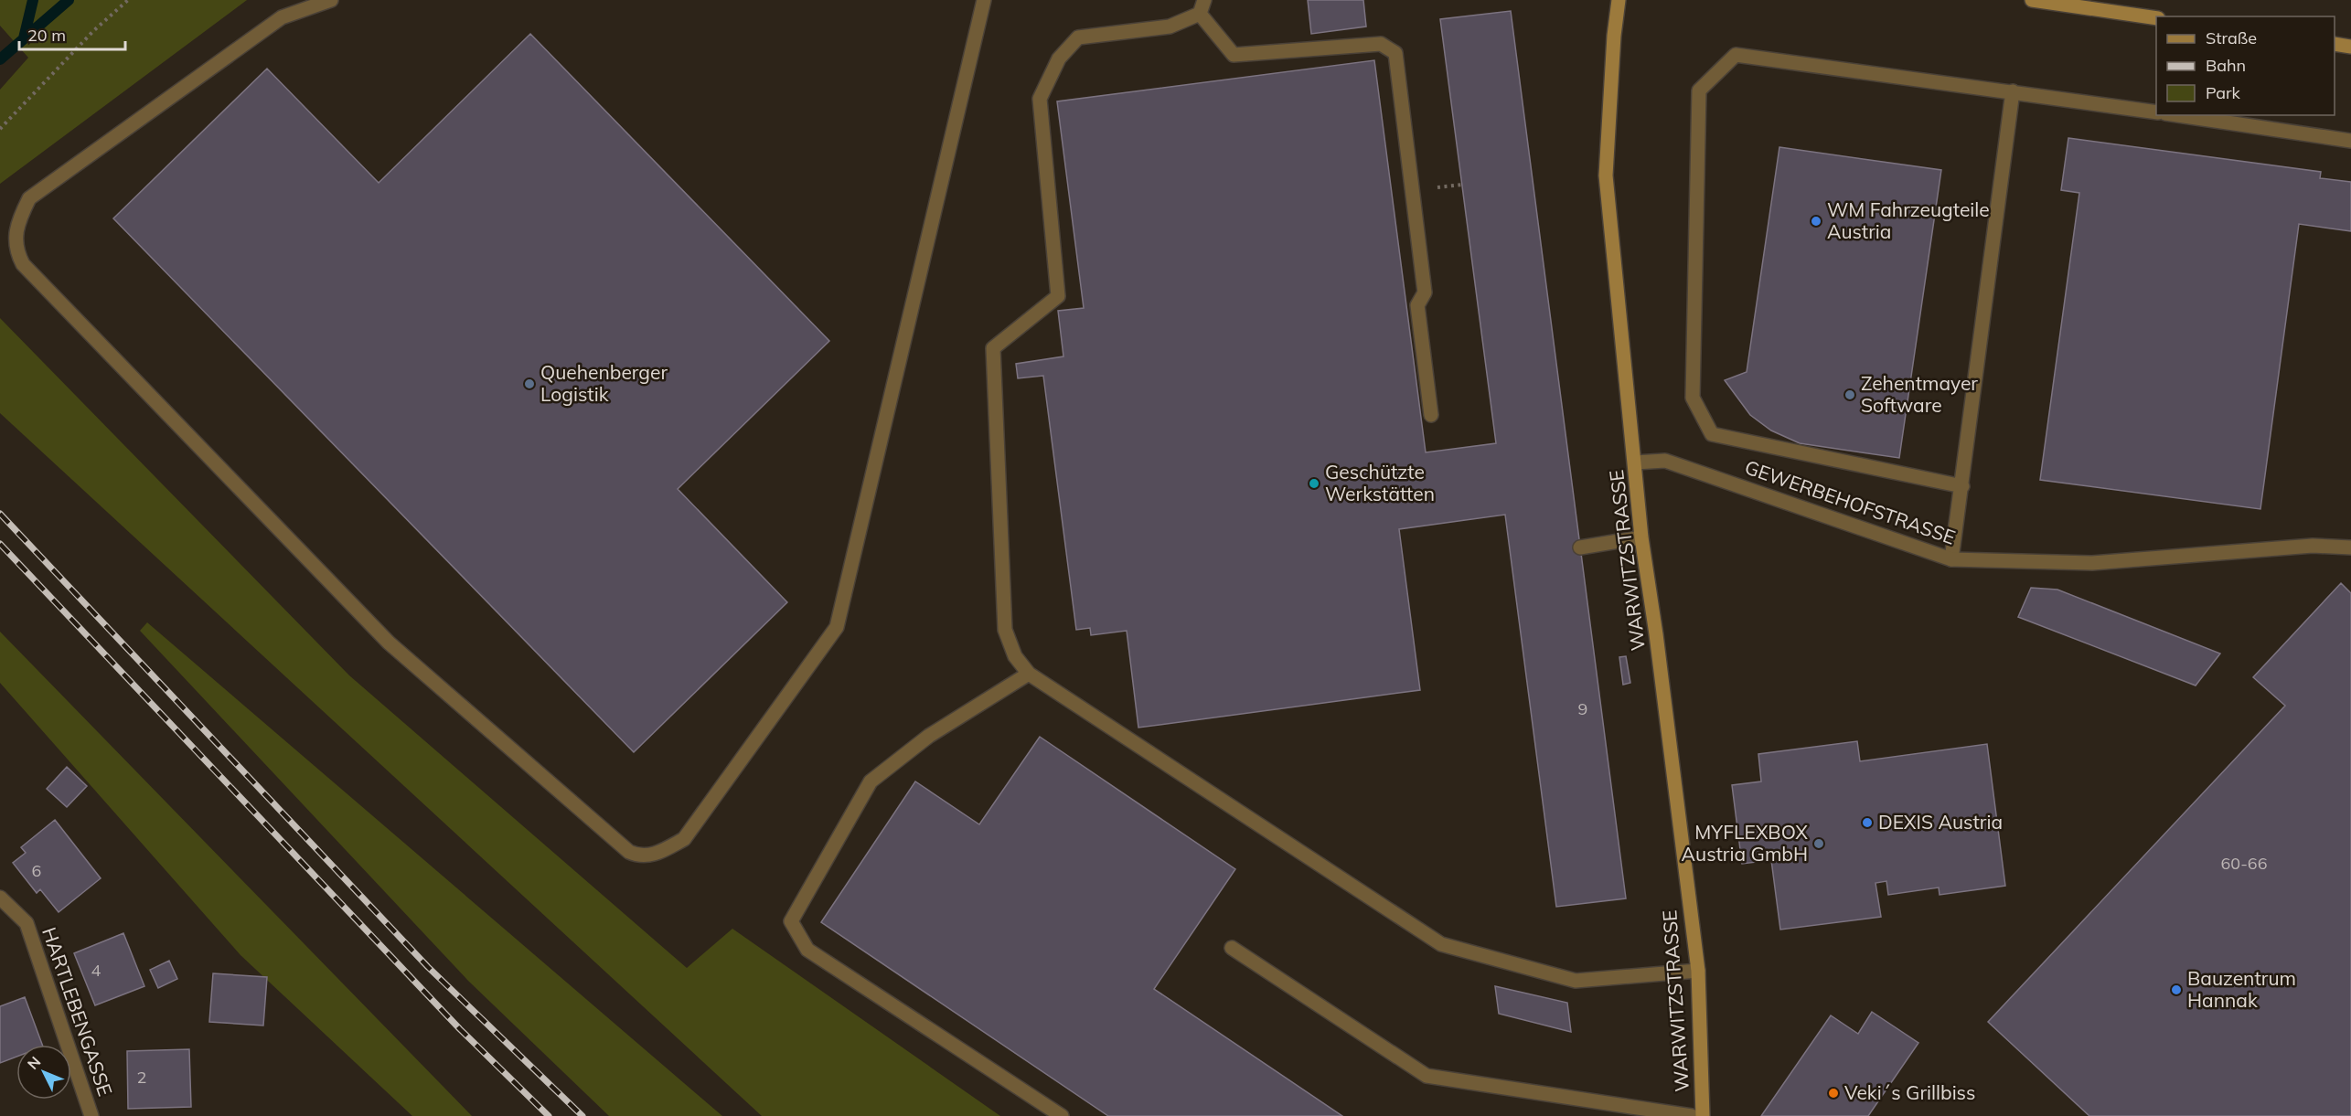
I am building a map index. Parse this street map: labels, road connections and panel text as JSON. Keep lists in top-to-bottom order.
{
  "streets": {
    "street": ["GEWERBEHOFSTRASSE", "WARWITZSTRASSE", "HARTLEBENGASSE"]
  },
  "crossings": [
    ["GEWERBEHOFSTRASSE", "WARWITZSTRASSE"]
  ],
  "places": [
    "WM Fahrzeugteile Austria",
    "Quehenberger Logistik",
    "Zehentmayer Software",
    "Geschützte Werkstätten",
    "DEXIS Austria",
    "MYFLEXBOX Austria GmbH",
    "Bauzentrum Hannak",
    "Veki´s Grillbiss"
  ],
  "house_numbers": [
    "9",
    "60-66",
    "6",
    "4",
    "2"
  ],
  "legend": ["Straße", "Bahn", "Park"],
  "scale_bar": "20 m",
  "north": "top left"
}
